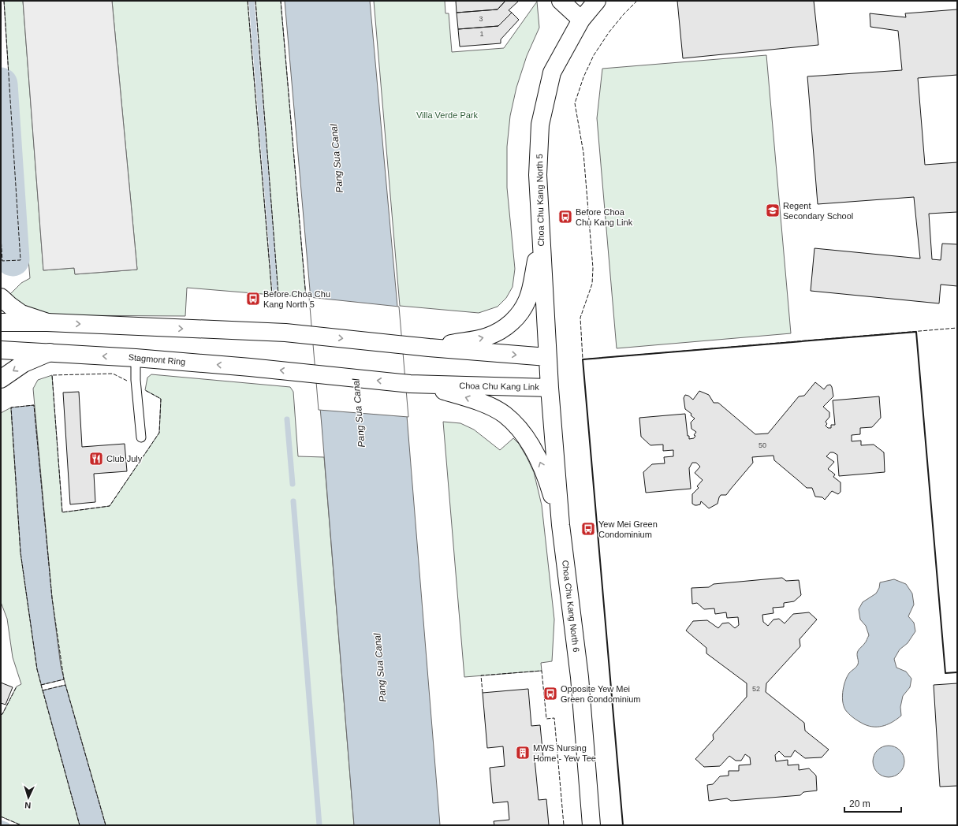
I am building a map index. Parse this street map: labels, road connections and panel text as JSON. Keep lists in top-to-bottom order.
{
  "streets": {
    "street": [
      "Choa Chu Kang North 5",
      "Stagmont Ring",
      "Choa Chu Kang Link",
      "Choa Chu Kang North 6"
    ]
  },
  "crossings": [
    ["Choa Chu Kang North 5", "Choa Chu Kang Link"],
    ["Stagmont Ring", "Choa Chu Kang Link"],
    ["Choa Chu Kang Link", "Choa Chu Kang North 6"]
  ],
  "water": ["Pang Sua Canal"],
  "parks": ["Villa Verde Park"],
  "places": {
    "school or university": ["Regent Secondary School"],
    "bus stop": [
      "Before Choa Chu Kang Link",
      "Before Choa Chu Kang North 5",
      "Yew Mei Green Condominium",
      "Opposite Yew Mei Green Condominium"
    ],
    "restaurant": ["Club July"],
    "building": ["MWS Nursing Home - Yew Tee"]
  },
  "house_numbers": [
    "3",
    "1",
    "50",
    "52"
  ],
  "scale_bar": "20 m",
  "north": "bottom"
}
